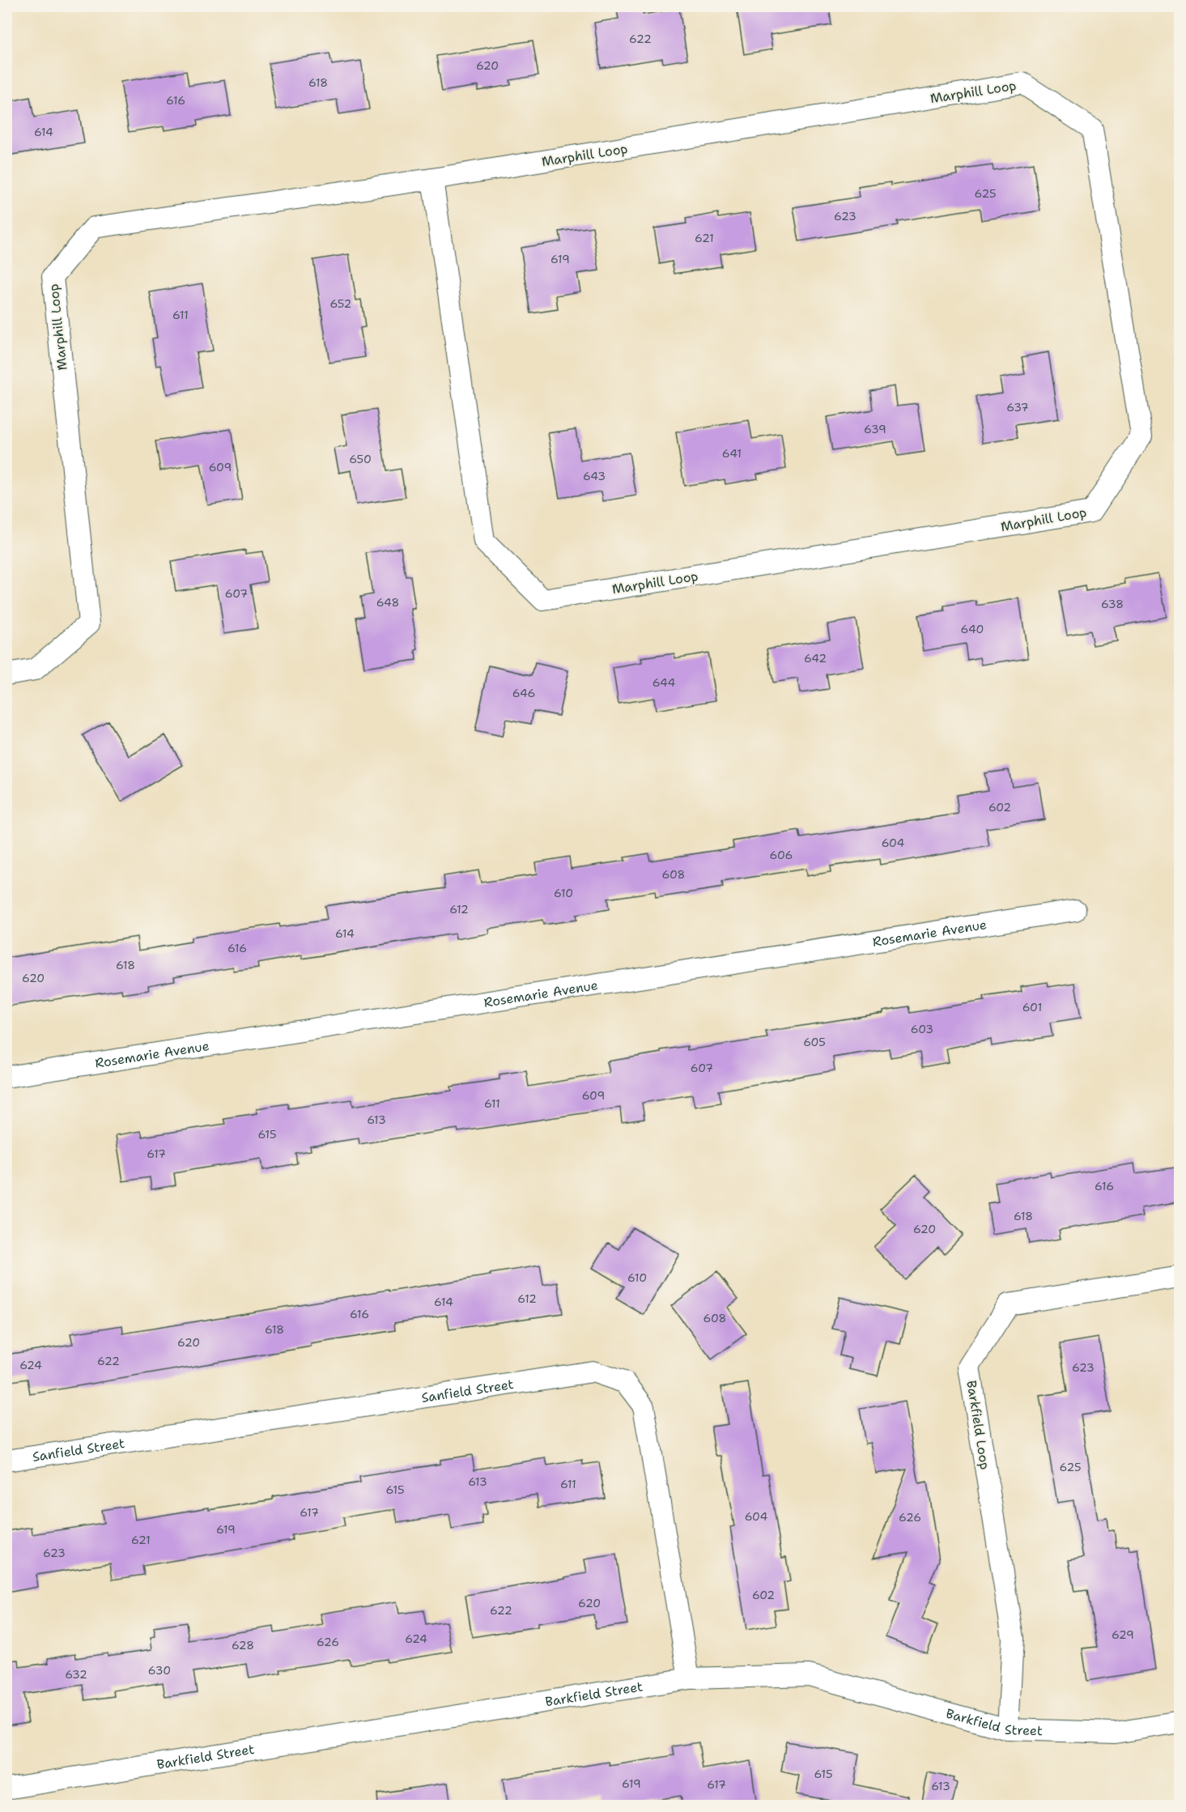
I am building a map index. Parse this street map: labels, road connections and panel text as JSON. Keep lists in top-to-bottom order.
{
  "streets": {
    "street": [
      "Marphill Loop",
      "Rosemarie Avenue",
      "Sanfield Street",
      "Barkfield Loop",
      "Barkfield Street"
    ]
  },
  "crossings": [
    ["Sanfield Street", "Barkfield Street"],
    ["Barkfield Loop", "Barkfield Street"]
  ],
  "house_numbers": [
    "622",
    "620",
    "618",
    "616",
    "614",
    "625",
    "623",
    "621",
    "619",
    "652",
    "611",
    "637",
    "639",
    "641",
    "650",
    "609",
    "643",
    "607",
    "648",
    "638",
    "640",
    "642",
    "644",
    "646",
    "602",
    "604",
    "606",
    "608",
    "610",
    "612",
    "614",
    "616",
    "618",
    "620",
    "601",
    "603",
    "605",
    "607",
    "609",
    "611",
    "613",
    "615",
    "617",
    "616",
    "618",
    "620",
    "610",
    "612",
    "614",
    "616",
    "608",
    "618",
    "620",
    "622",
    "624",
    "623",
    "625",
    "613",
    "611",
    "615",
    "617",
    "604",
    "626",
    "619",
    "621",
    "623",
    "602",
    "620",
    "622",
    "629",
    "624",
    "626",
    "628",
    "630",
    "632",
    "615",
    "619",
    "617",
    "613"
  ]
}
